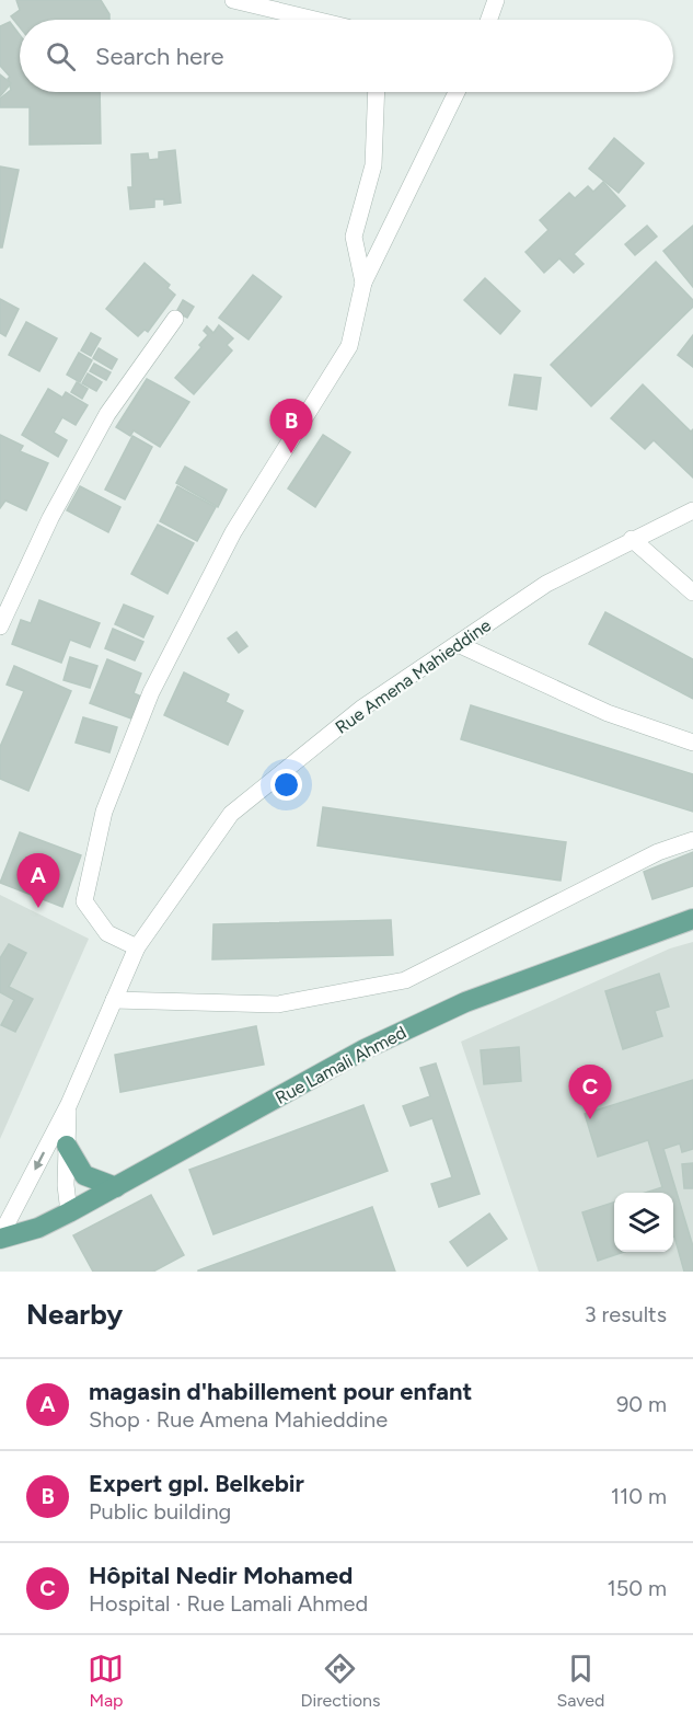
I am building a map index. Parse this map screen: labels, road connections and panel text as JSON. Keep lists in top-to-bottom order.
{
  "streets": {
    "main road": ["Rue Lamali Ahmed"],
    "street": ["Rue Amena Mahieddine"]
  },
  "crossings": [
    ["Rue Amena Mahieddine", "Rue Lamali Ahmed"]
  ],
  "page": {
    "search": "Search here",
    "pins": ["B", "A", "C"],
    "heading": ["Nearby", "3 results"],
    "list": [
      {
        "mark": "A",
        "name": "magasin d'habillement pour enfant",
        "note": "Shop · Rue Amena Mahieddine",
        "value": "90 m"
      },
      {
        "mark": "B",
        "name": "Expert gpl. Belkebir",
        "note": "Public building",
        "value": "110 m"
      },
      {
        "mark": "C",
        "name": "Hôpital Nedir Mohamed",
        "note": "Hospital · Rue Lamali Ahmed",
        "value": "150 m"
      }
    ],
    "nav": ["Map", "Directions", "Saved"]
  }
}
